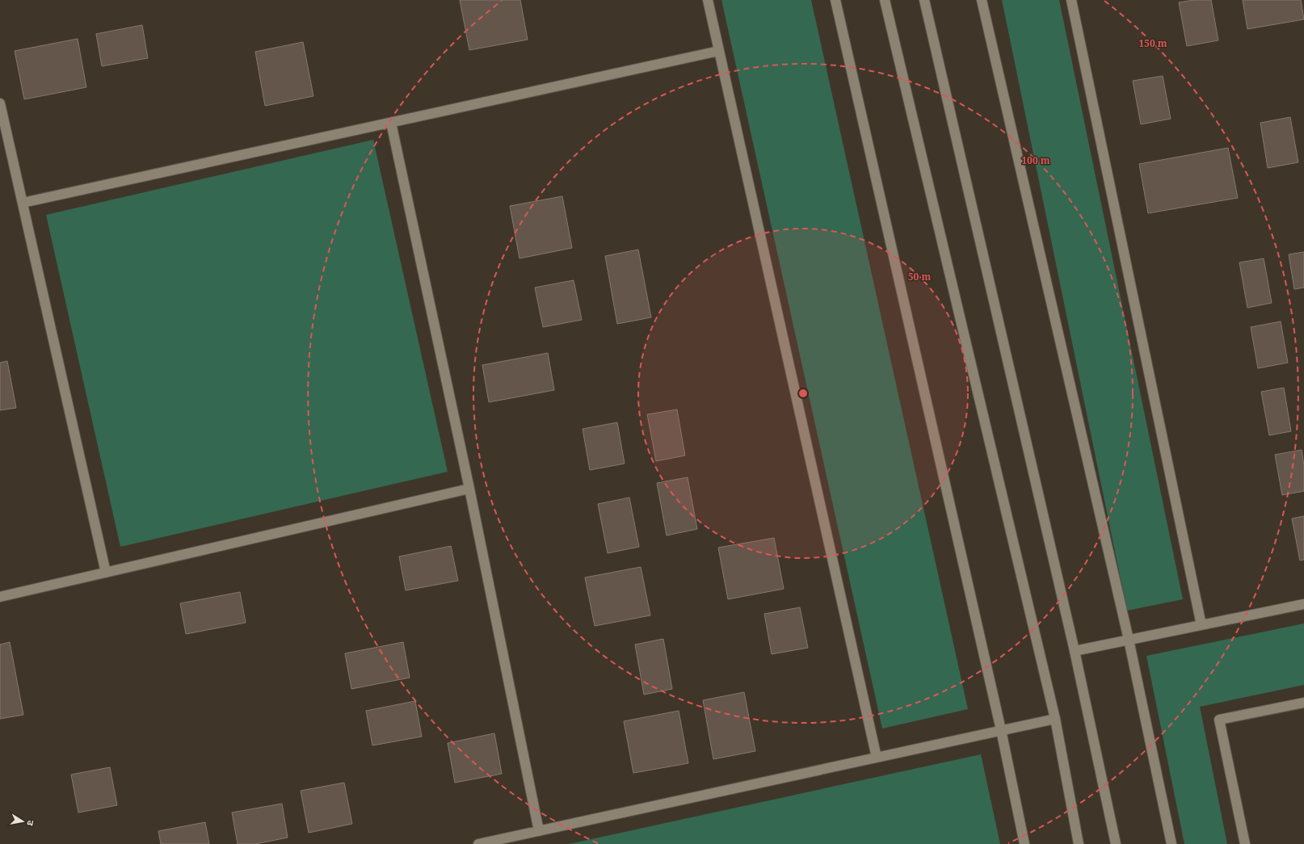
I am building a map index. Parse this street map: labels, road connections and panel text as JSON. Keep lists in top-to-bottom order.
{
  "north": "right",
  "rings": ["150 m", "100 m", "50 m"]
}
